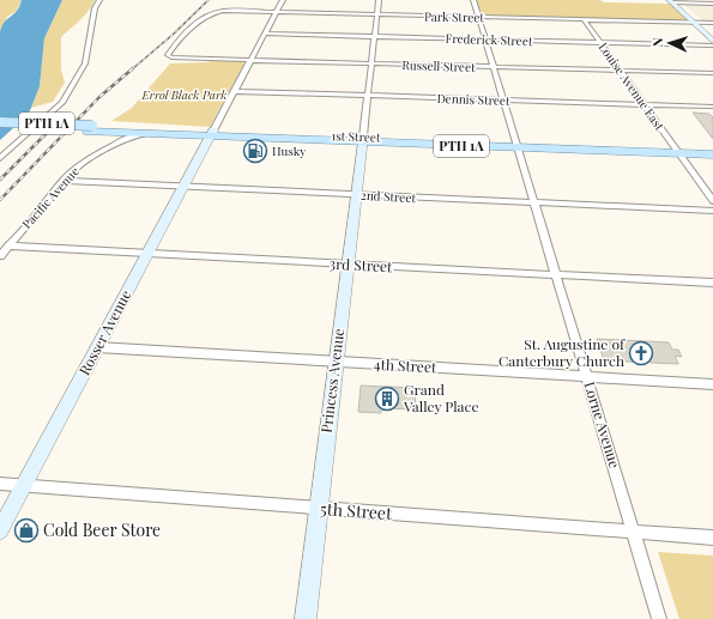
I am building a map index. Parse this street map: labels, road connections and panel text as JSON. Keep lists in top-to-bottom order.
{
  "streets": {
    "main road": ["PTH 1A", "1st Street"],
    "street": [
      "Park Street",
      "Frederick Street",
      "Russell Street",
      "Louise Avenue East",
      "Dennis Street",
      "2nd Street",
      "Pacific Avenue",
      "3rd Street",
      "Rosser Avenue",
      "4th Street",
      "Princess Avenue",
      "Lorne Avenue",
      "5th Street"
    ]
  },
  "crossings": [
    ["Park Street", "Russell Street"],
    ["Park Street", "Louise Avenue East"],
    ["Park Street", "Lorne Avenue"],
    ["Frederick Street", "Louise Avenue East"],
    ["Frederick Street", "Lorne Avenue"],
    ["Russell Street", "Louise Avenue East"],
    ["Russell Street", "Lorne Avenue"],
    ["Louise Avenue East", "Dennis Street"],
    ["Louise Avenue East", "1st Street"],
    ["Dennis Street", "Lorne Avenue"],
    ["1st Street", "Pacific Avenue"],
    ["1st Street", "Rosser Avenue"],
    ["1st Street", "Princess Avenue"],
    ["1st Street", "Lorne Avenue"],
    ["2nd Street", "Pacific Avenue"],
    ["2nd Street", "Rosser Avenue"],
    ["2nd Street", "Princess Avenue"],
    ["2nd Street", "Lorne Avenue"],
    ["Pacific Avenue", "3rd Street"],
    ["3rd Street", "Rosser Avenue"],
    ["3rd Street", "Princess Avenue"],
    ["3rd Street", "Lorne Avenue"],
    ["Rosser Avenue", "4th Street"],
    ["Rosser Avenue", "5th Street"],
    ["4th Street", "Princess Avenue"],
    ["4th Street", "Lorne Avenue"],
    ["Princess Avenue", "5th Street"],
    ["Lorne Avenue", "5th Street"]
  ],
  "parks": ["Errol Black Park"],
  "places": {
    "fuel station": ["Husky"],
    "church": ["St. Augustine of Canterbury Church"],
    "building": ["Grand Valley Place"],
    "shop": ["Cold Beer Store"]
  },
  "north": "left"
}
